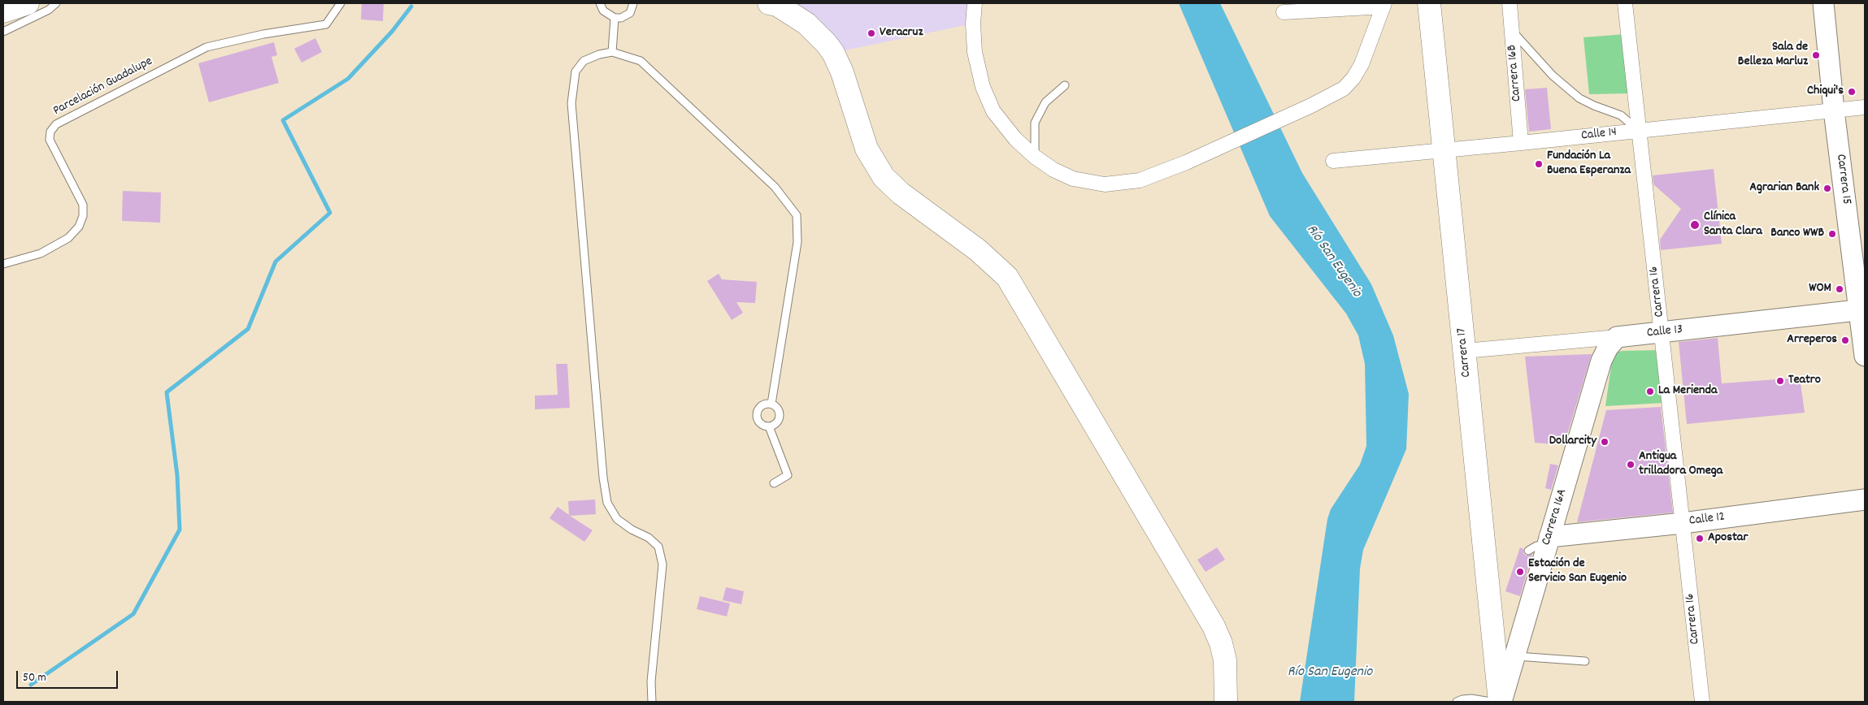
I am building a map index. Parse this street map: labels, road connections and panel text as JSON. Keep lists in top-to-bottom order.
{
  "streets": {
    "main road": [
      "Carrera 15",
      "Calle 13",
      "Carrera 17",
      "Carrera 16A",
      "Calle 12"
    ],
    "street": ["Carrera 16B", "Calle 14", "Carrera 16"],
    "lane": ["Parcelación Guadalupe"]
  },
  "crossings": [
    ["Carrera 16B", "Calle 14"],
    ["Calle 14", "Carrera 15"],
    ["Calle 14", "Carrera 16"],
    ["Calle 14", "Carrera 17"],
    ["Carrera 15", "Calle 13"],
    ["Carrera 16", "Calle 13"],
    ["Carrera 16", "Calle 12"],
    ["Calle 13", "Carrera 17"],
    ["Calle 13", "Carrera 16A"],
    ["Carrera 17", "Carrera 16A"],
    ["Carrera 16A", "Calle 12"]
  ],
  "water": ["Río San Eugenio"],
  "places": [
    "Veracruz",
    "Sala de Belleza Marluz",
    "Chiqui's",
    "Fundación La Buena Esperanza",
    "Agrarian Bank",
    "Clínica Santa Clara",
    "Banco WWB",
    "WOM",
    "Arreperos",
    "Teatro",
    "La Merienda",
    "Dollarcity",
    "Antigua trilladora Omega",
    "Apostar",
    "Estación de Servicio San Eugenio"
  ],
  "scale_bar": "50 m"
}
